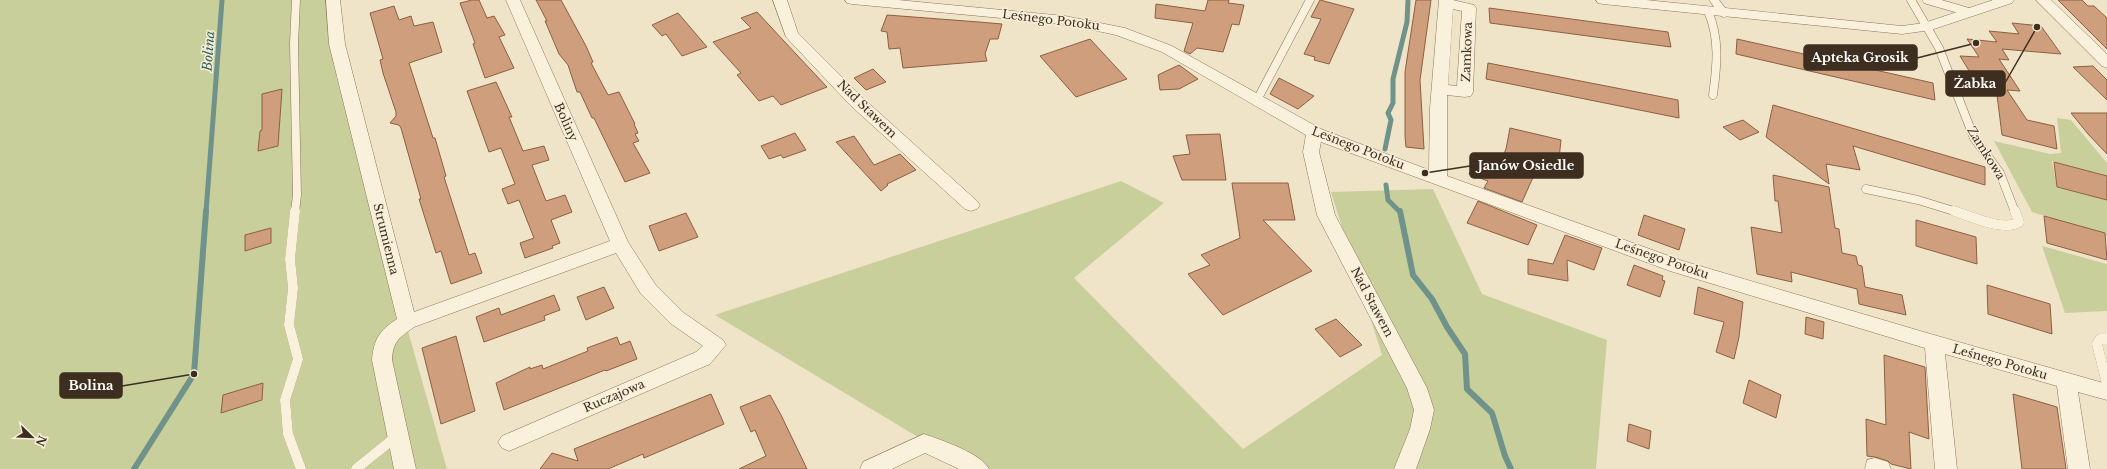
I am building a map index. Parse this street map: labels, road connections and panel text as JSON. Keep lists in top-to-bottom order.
{
  "streets": {
    "street": [
      "Leśnego Potoku",
      "Zamkowa",
      "Nad Stawem",
      "Boliny",
      "Strumienna",
      "Ruczajowa"
    ]
  },
  "crossings": [
    ["Leśnego Potoku", "Zamkowa"],
    ["Leśnego Potoku", "Nad Stawem"],
    ["Boliny", "Ruczajowa"]
  ],
  "water": ["Bolina"],
  "places": [
    "Żabka",
    "Apteka Grosik",
    "Janów Osiedle",
    "Bolina"
  ],
  "north": "bottom right"
}
